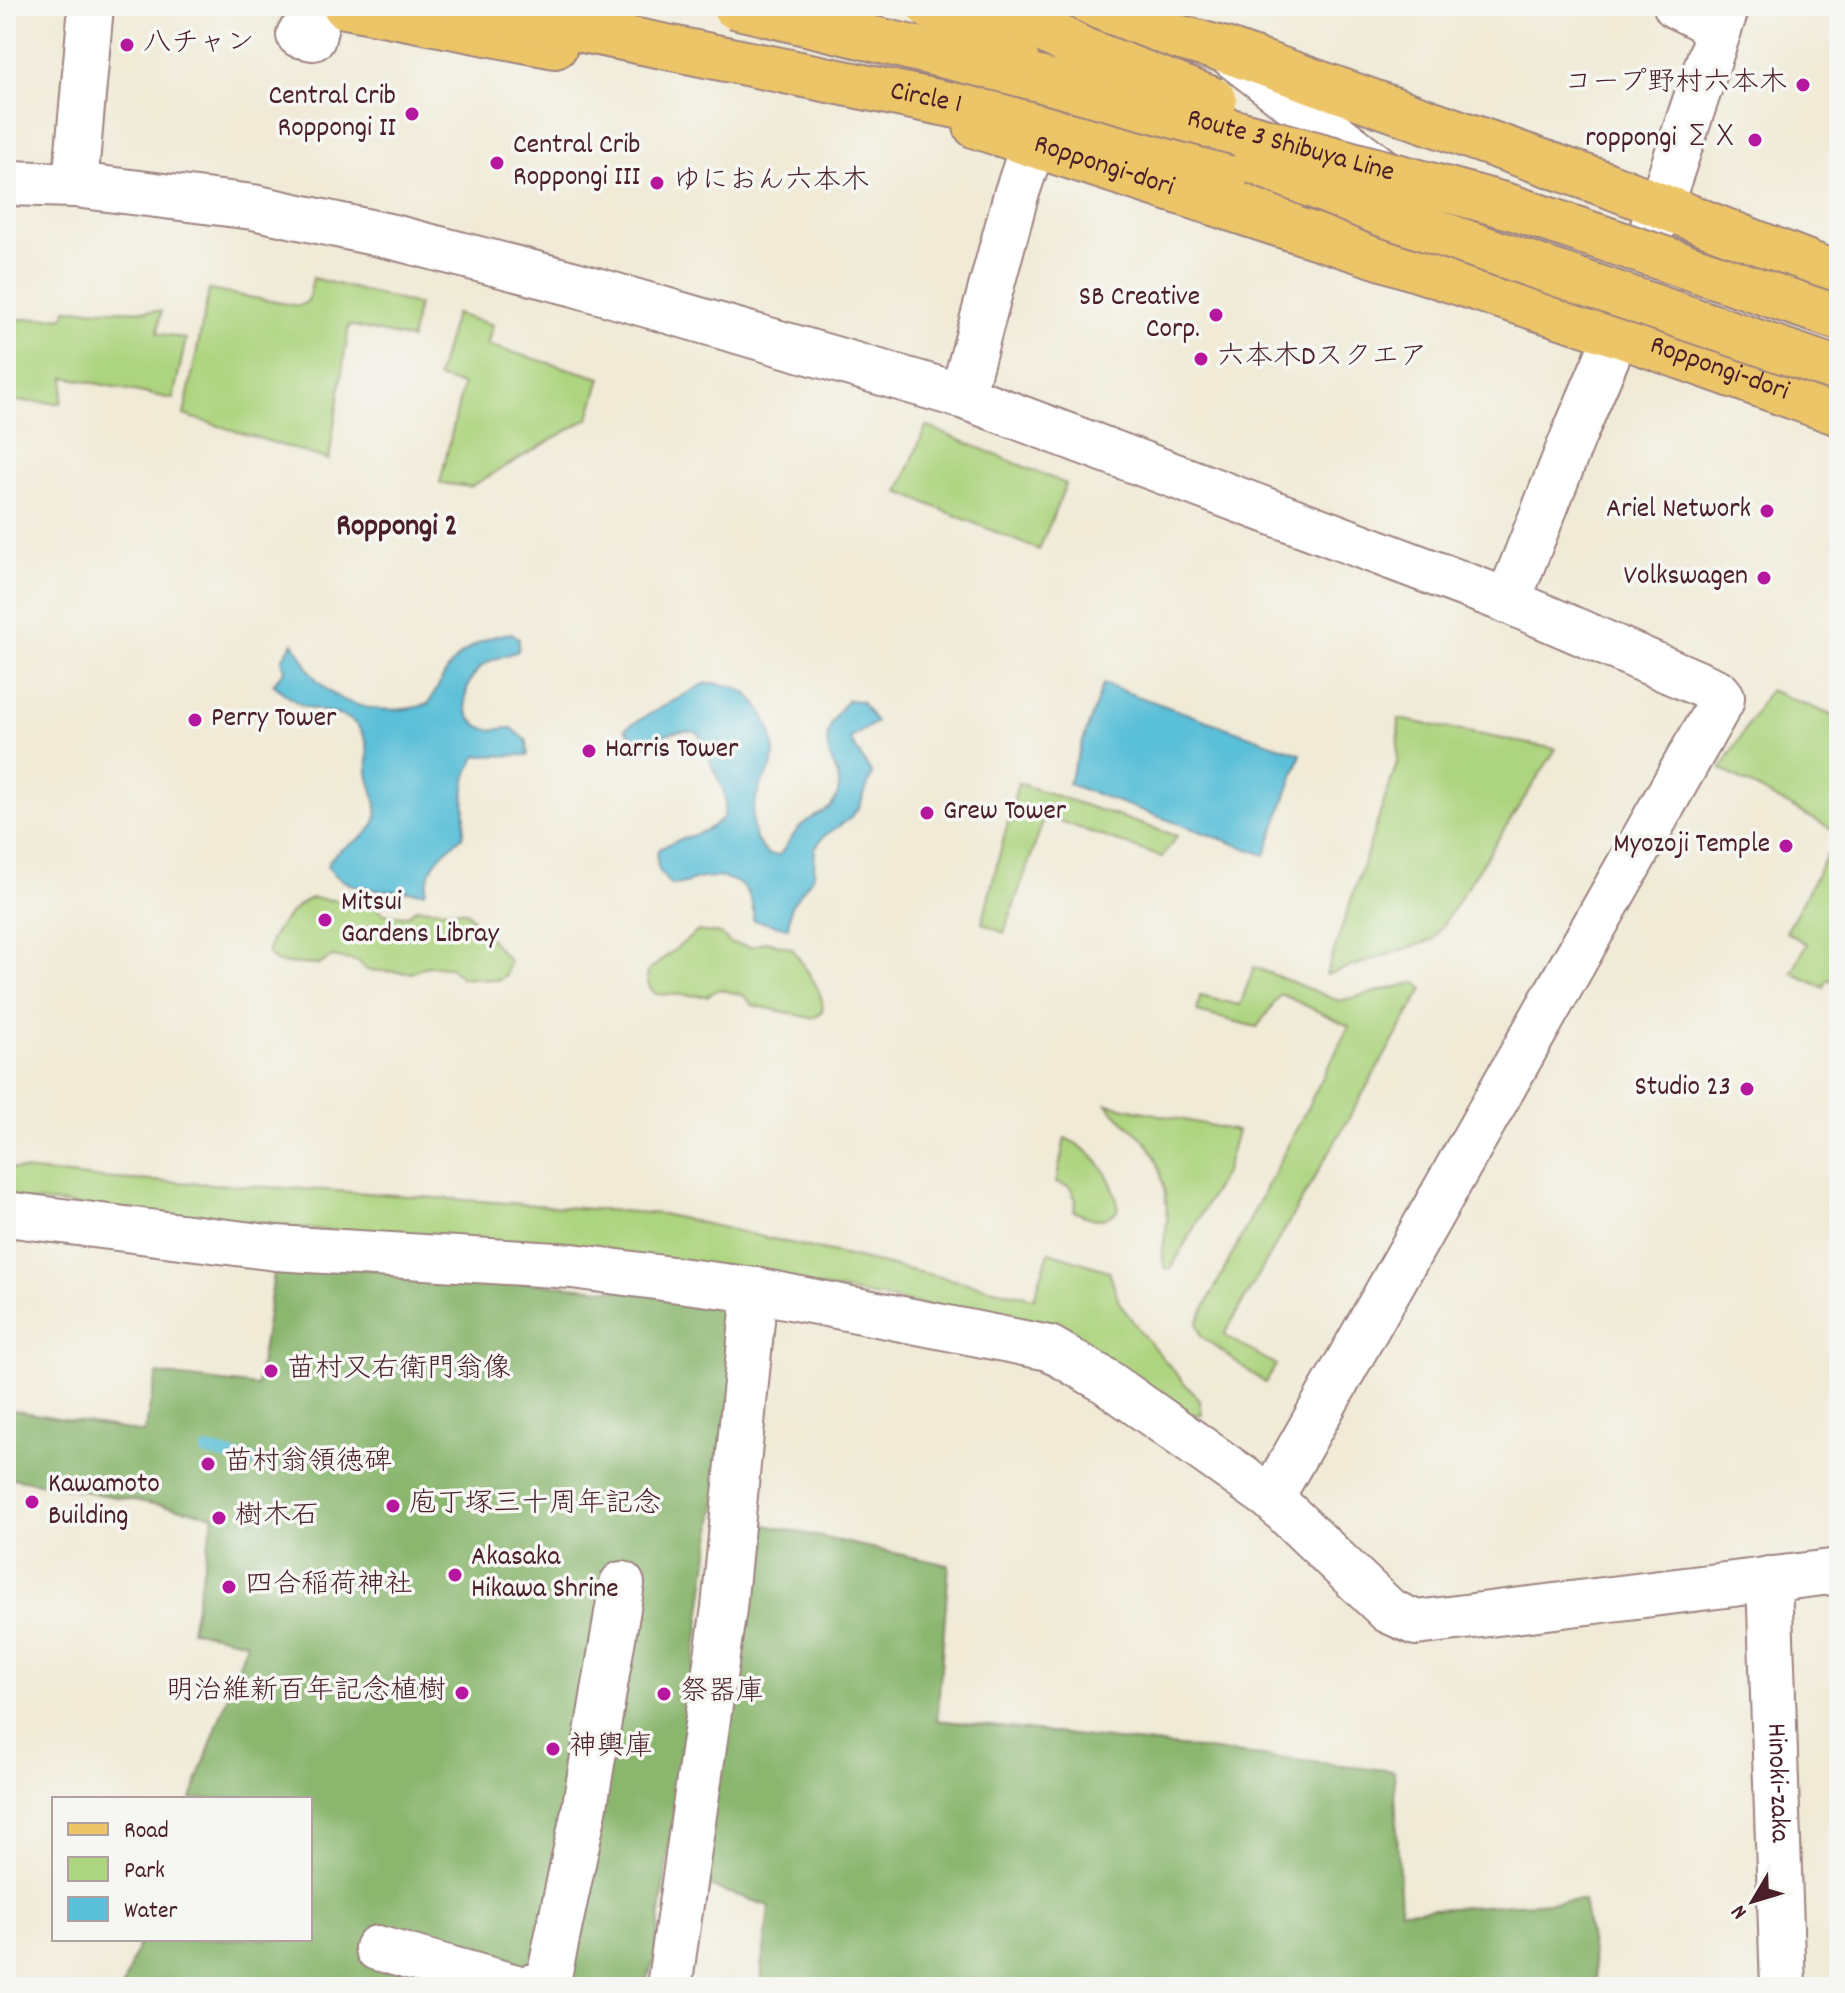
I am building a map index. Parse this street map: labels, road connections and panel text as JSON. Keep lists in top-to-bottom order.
{
  "streets": {
    "main road": ["Circle 1", "Route 3 Shibuya Line", "Roppongi-dori"],
    "street": ["Hinoki-zaka"]
  },
  "crossings": [
    ["Circle 1", "Route 3 Shibuya Line"]
  ],
  "districts": ["Roppongi 2"],
  "places": [
    "八チャン",
    "コープ野村六本木",
    "Central Crib Roppongi II",
    "roppongi ΣΧ",
    "Central Crib Roppongi III",
    "ゆにおん六本木",
    "SB Creative Corp.",
    "六本木Dスクエア",
    "Ariel Network",
    "Volkswagen",
    "Perry Tower",
    "Harris Tower",
    "Grew Tower",
    "Myozoji Temple",
    "Mitsui Gardens Libray",
    "Studio 23",
    "苗村又右衛門翁像",
    "苗村翁領徳碑",
    "Kawamoto Building",
    "庖丁塚三十周年記念",
    "樹木石",
    "Akasaka Hikawa Shrine",
    "四合稲荷神社",
    "明治維新百年記念植樹",
    "祭器庫",
    "神輿庫"
  ],
  "legend": ["Road", "Park", "Water"],
  "north": "bottom left"
}
